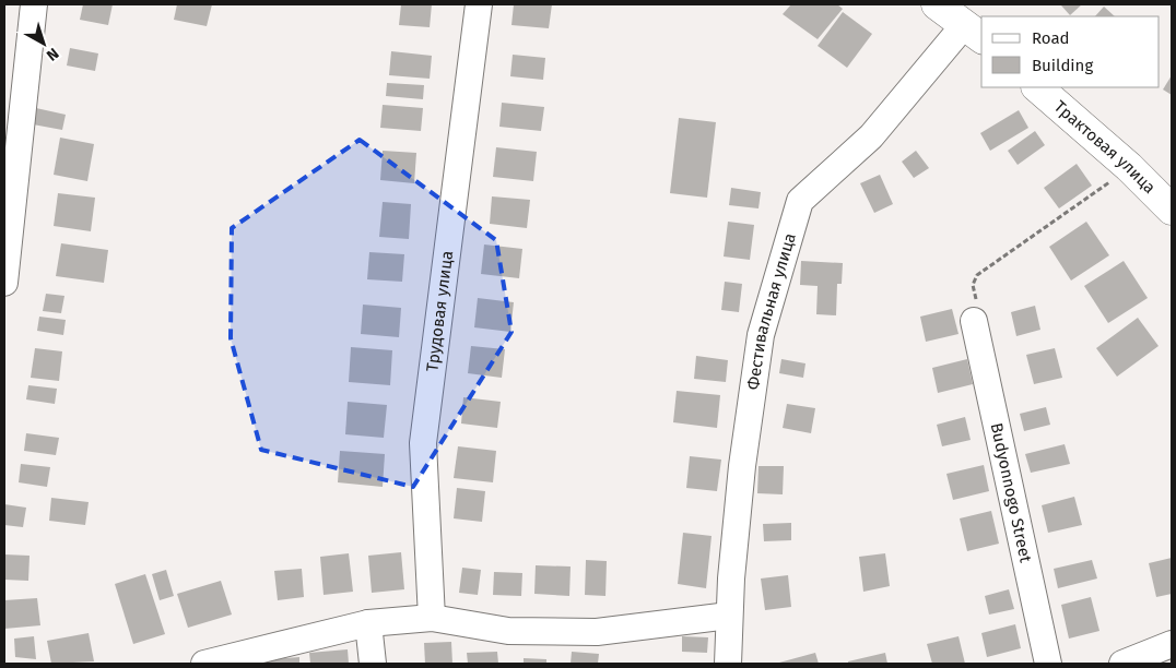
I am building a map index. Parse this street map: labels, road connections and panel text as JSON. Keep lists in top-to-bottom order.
{
  "streets": {
    "street": [
      "Трактовая улица",
      "Трудовая улица",
      "Фестивальная улица",
      "Budyonnogo Street"
    ]
  },
  "legend": ["Road", "Building"],
  "north": "bottom right"
}
